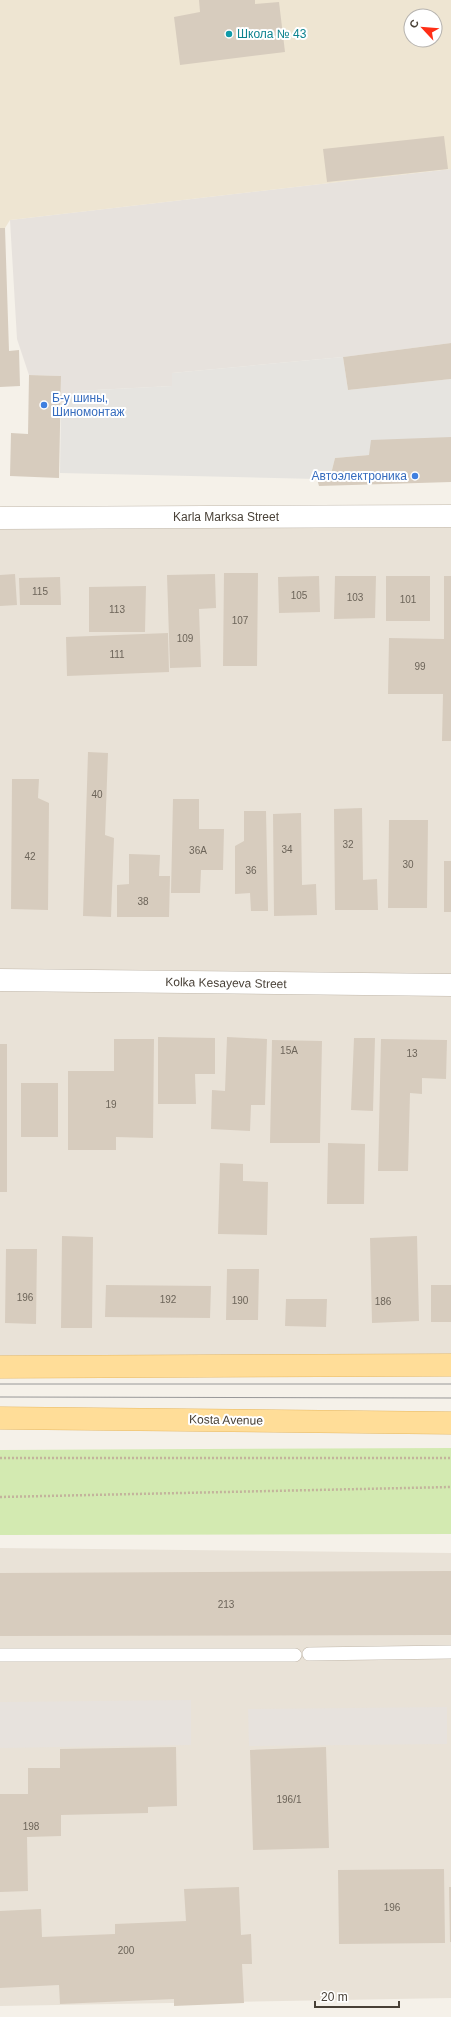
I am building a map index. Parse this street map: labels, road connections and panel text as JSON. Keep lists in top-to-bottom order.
{
  "streets": {
    "main road": ["Kosta Avenue"],
    "street": ["Karla Marksa Street", "Kolka Kesayeva Street"]
  },
  "places": ["Школа № 43", "Б-у шины, Шиномонтаж", "Автоэлектроника"],
  "house_numbers": [
    "115",
    "105",
    "103",
    "101",
    "113",
    "107",
    "109",
    "111",
    "99",
    "40",
    "32",
    "34",
    "36А",
    "42",
    "30",
    "36",
    "38",
    "15А",
    "13",
    "19",
    "196",
    "192",
    "190",
    "186",
    "213",
    "196/1",
    "198",
    "196",
    "200"
  ],
  "scale_bar": "20 m",
  "north": "top left"
}
